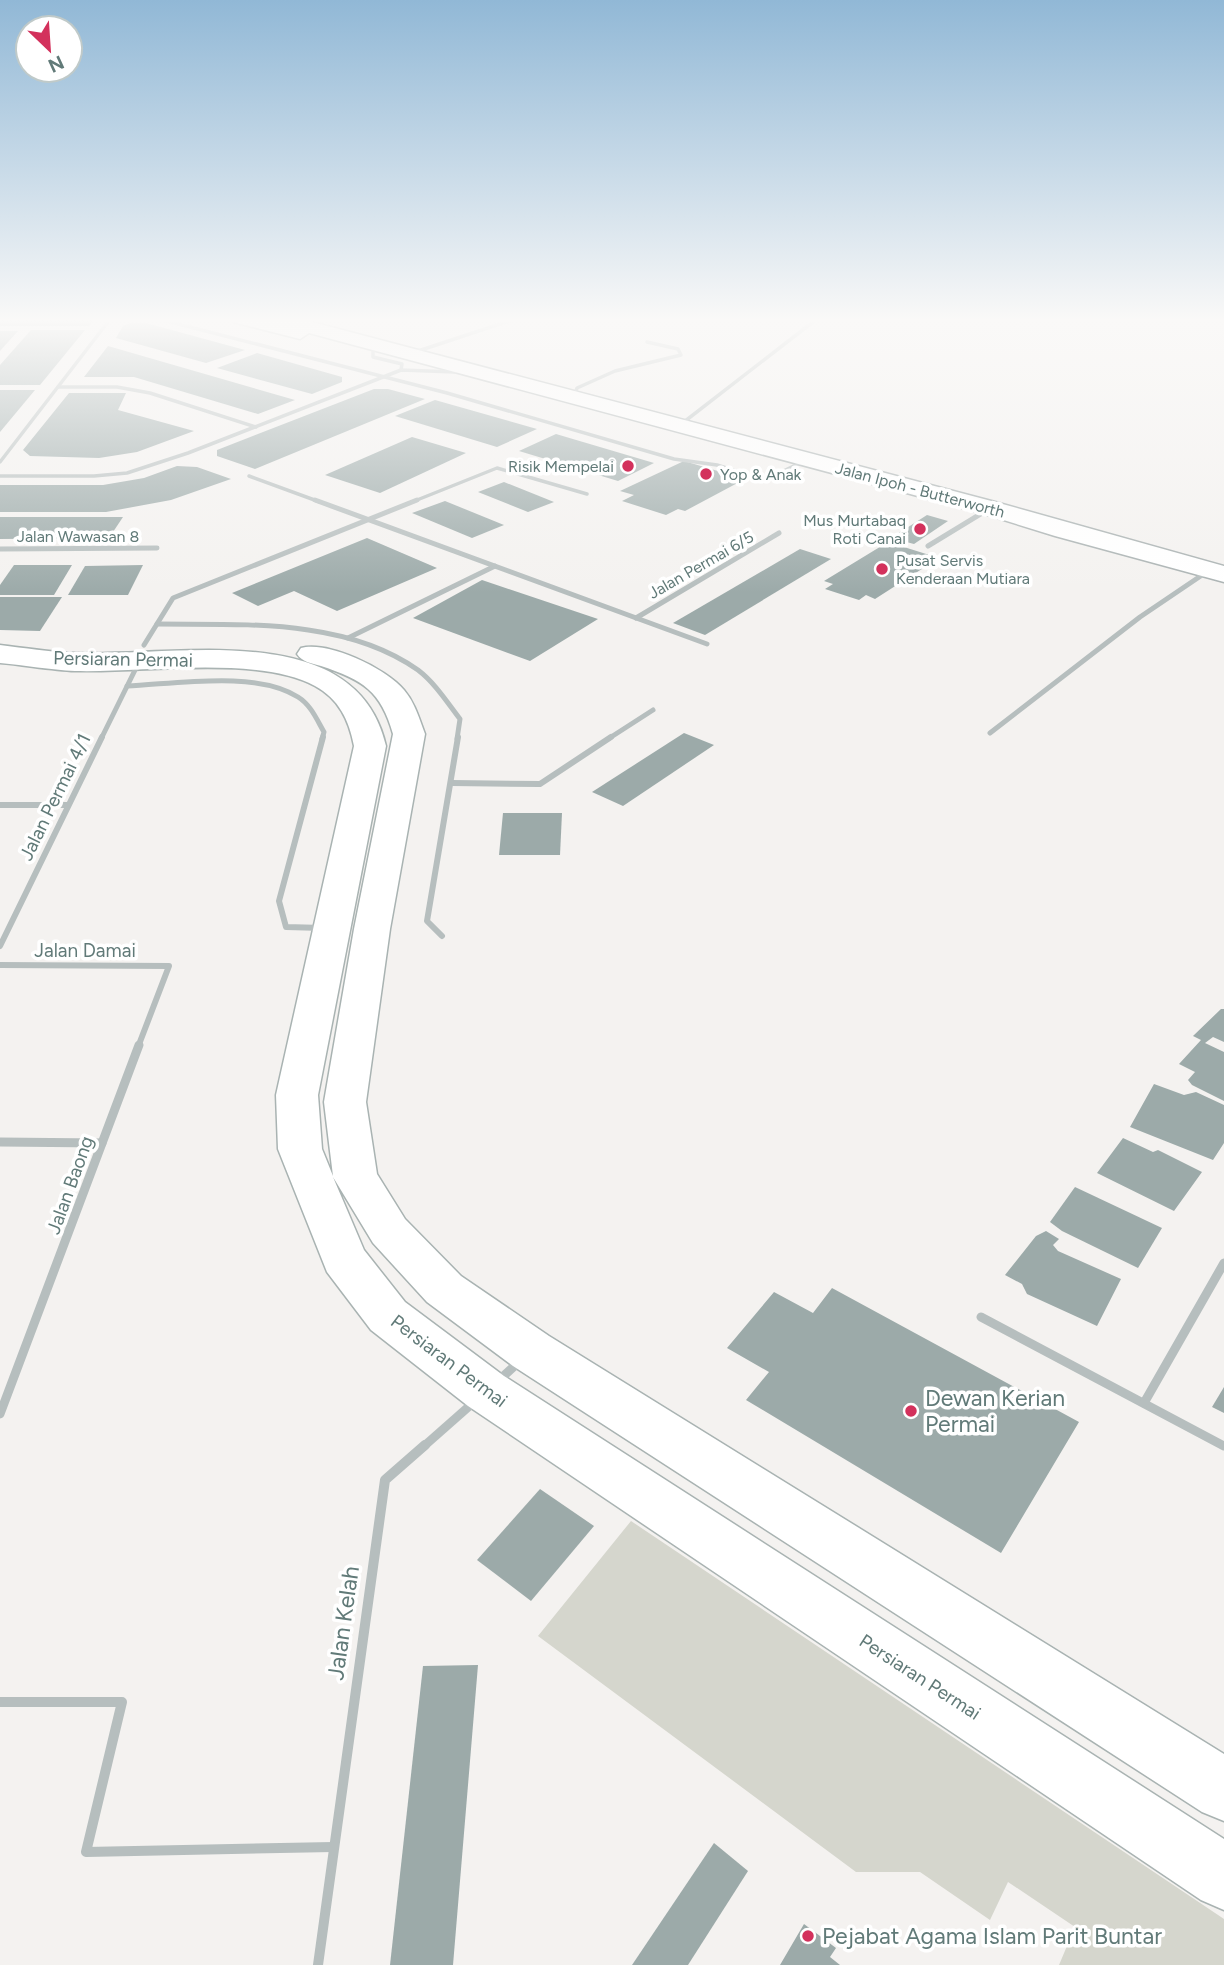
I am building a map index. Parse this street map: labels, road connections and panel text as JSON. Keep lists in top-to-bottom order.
{
  "streets": {
    "main road": ["Jalan Ipoh - Butterworth", "Persiaran Permai"],
    "street": [
      "Jalan Wawasan 8",
      "Jalan Permai 6/5",
      "Jalan Permai 4/1",
      "Jalan Damai",
      "Jalan Baong",
      "Jalan Kelah"
    ]
  },
  "crossings": [
    ["Persiaran Permai", "Jalan Permai 4/1"],
    ["Persiaran Permai", "Jalan Kelah"],
    ["Jalan Damai", "Jalan Baong"]
  ],
  "places": [
    "Risik Mempelai",
    "Yop & Anak",
    "Mus Murtabaq Roti Canai",
    "Pusat Servis Kenderaan Mutiara",
    "Dewan Kerian Permai",
    "Pejabat Agama Islam Parit Buntar"
  ],
  "north": "bottom right"
}
